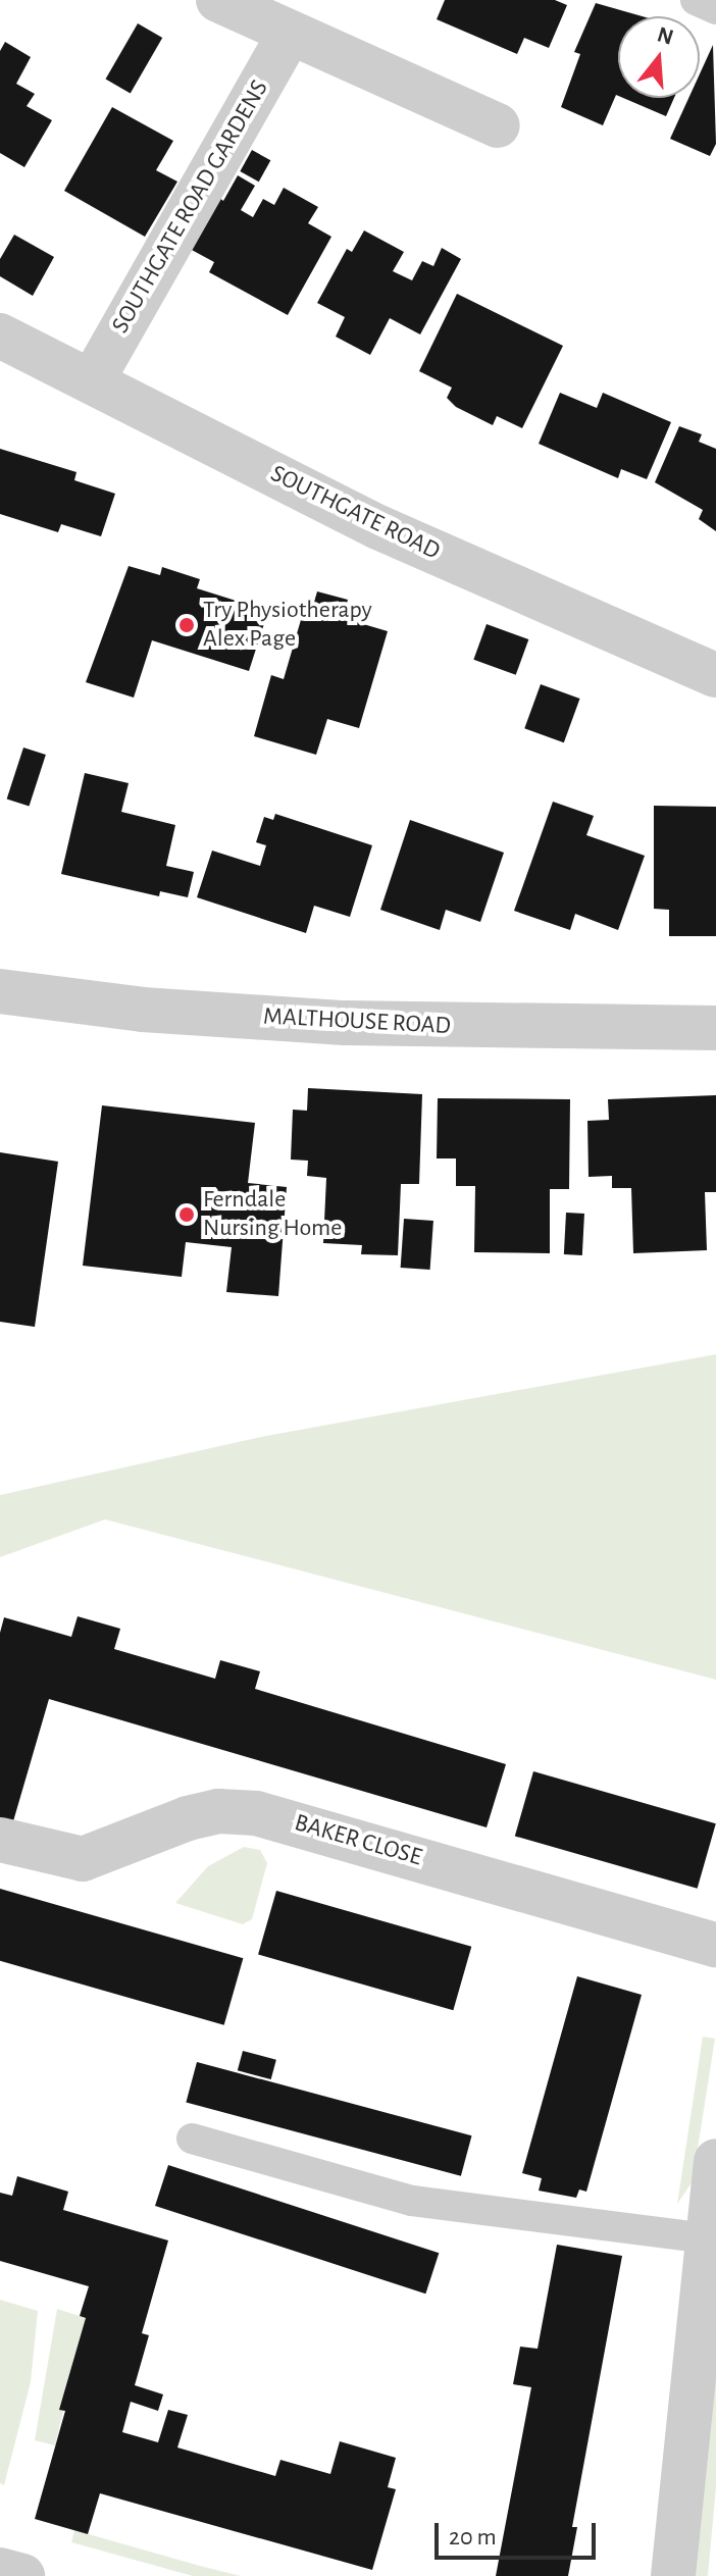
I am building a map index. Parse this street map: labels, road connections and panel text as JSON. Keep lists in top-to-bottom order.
{
  "streets": {
    "street": [
      "SOUTHGATE ROAD GARDENS",
      "SOUTHGATE ROAD",
      "MALTHOUSE ROAD",
      "BAKER CLOSE"
    ]
  },
  "crossings": [
    ["SOUTHGATE ROAD GARDENS", "SOUTHGATE ROAD"]
  ],
  "places": ["Try Physiotherapy Alex Page", "Ferndale Nursing Home"],
  "scale_bar": "20 m",
  "north": "top"
}
